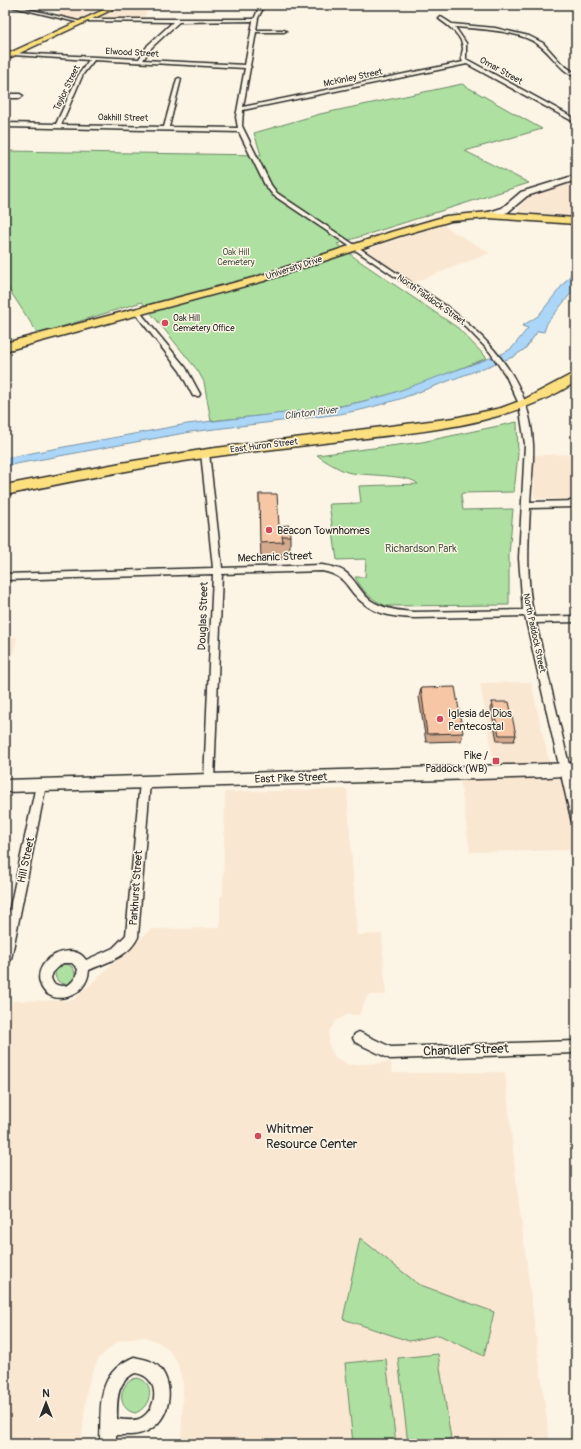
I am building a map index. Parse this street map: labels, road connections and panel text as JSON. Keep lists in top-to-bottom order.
{
  "streets": {
    "highway": ["University Drive", "East Huron Street"],
    "street": [
      "Elwood Street",
      "Omar Street",
      "McKinley Street",
      "Taylor Street",
      "Oakhill Street",
      "North Paddock Street",
      "Mechanic Street",
      "Douglas Street",
      "East Pike Street",
      "Hill Street",
      "Parkhurst Street",
      "Chandler Street"
    ]
  },
  "crossings": [
    ["Elwood Street", "Taylor Street"],
    ["Elwood Street", "North Paddock Street"],
    ["Omar Street", "McKinley Street"],
    ["McKinley Street", "North Paddock Street"],
    ["Taylor Street", "Oakhill Street"],
    ["Oakhill Street", "North Paddock Street"],
    ["University Drive", "North Paddock Street"],
    ["North Paddock Street", "East Huron Street"],
    ["North Paddock Street", "Mechanic Street"],
    ["North Paddock Street", "East Pike Street"],
    ["East Huron Street", "Douglas Street"],
    ["Mechanic Street", "Douglas Street"],
    ["Douglas Street", "East Pike Street"],
    ["East Pike Street", "Hill Street"],
    ["East Pike Street", "Parkhurst Street"]
  ],
  "water": ["Clinton River"],
  "parks": ["Oak Hill Cemetery", "Richardson Park"],
  "places": {
    "other": [
      "Oak Hill Cemetery Office",
      "Beacon Townhomes",
      "Iglesia de Dios Pentecostal",
      "Whitmer Resource Center"
    ],
    "transit": ["Pike / Paddock (WB)"]
  },
  "north": "top"
}
